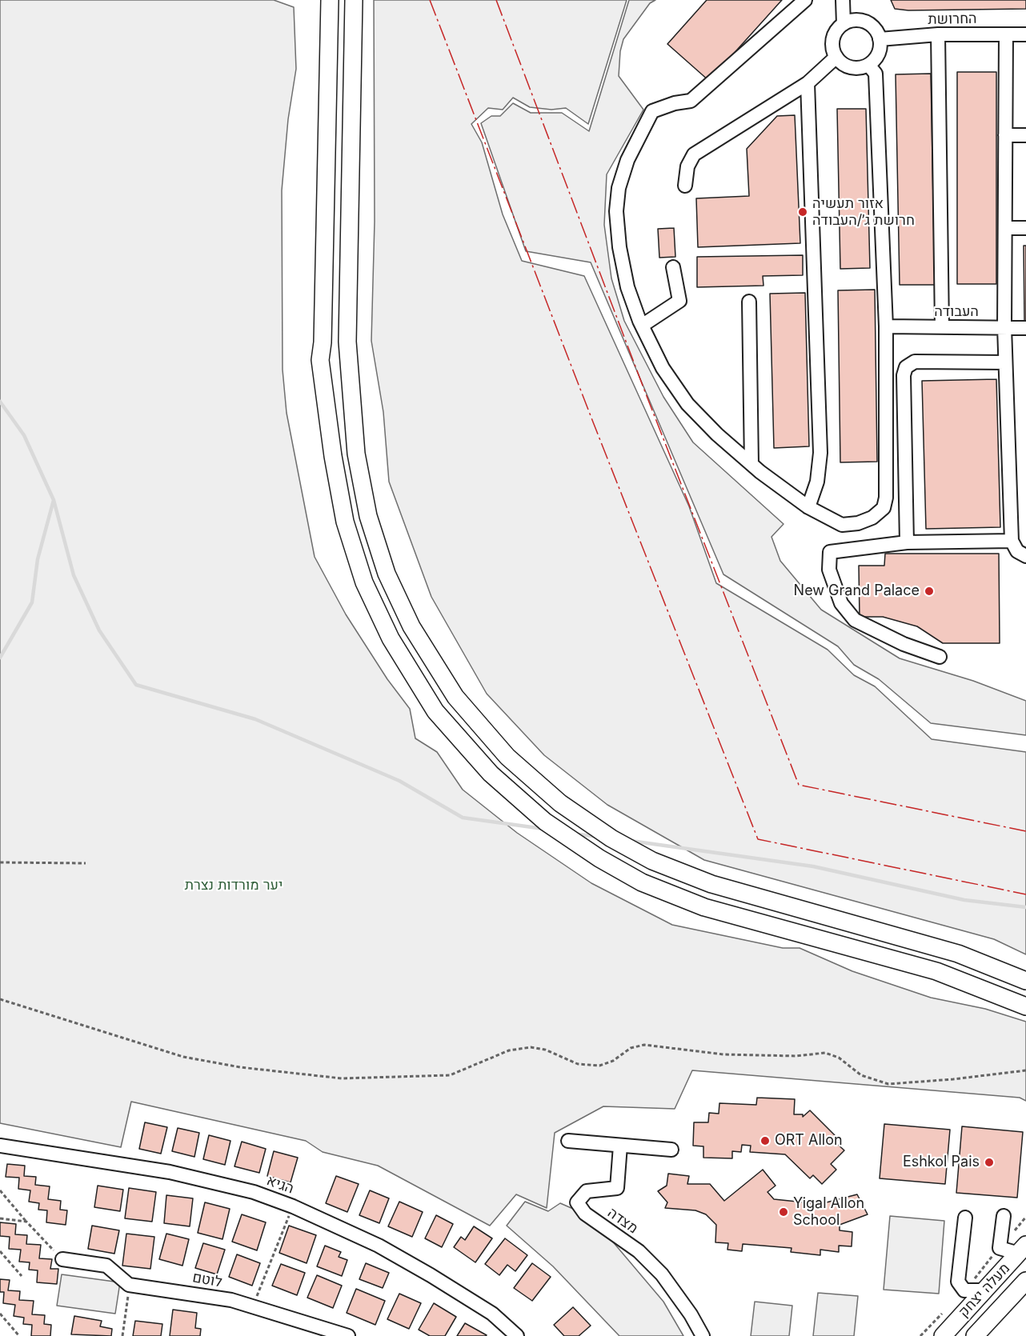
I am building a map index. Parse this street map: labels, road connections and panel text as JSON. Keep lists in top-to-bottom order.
{
  "streets": {
    "main road": ["מעלה יצחק"],
    "street": [
      "החרושת",
      "העבודה",
      "הגיא",
      "מצדה",
      "לוטם"
    ]
  },
  "parks": ["יער מורדות נצרת"],
  "places": [
    "אזור תעשיה חרושת ג׳/העבודה",
    "New Grand Palace",
    "ORT Allon",
    "Eshkol Pais",
    "Yigal Allon School"
  ]
}
